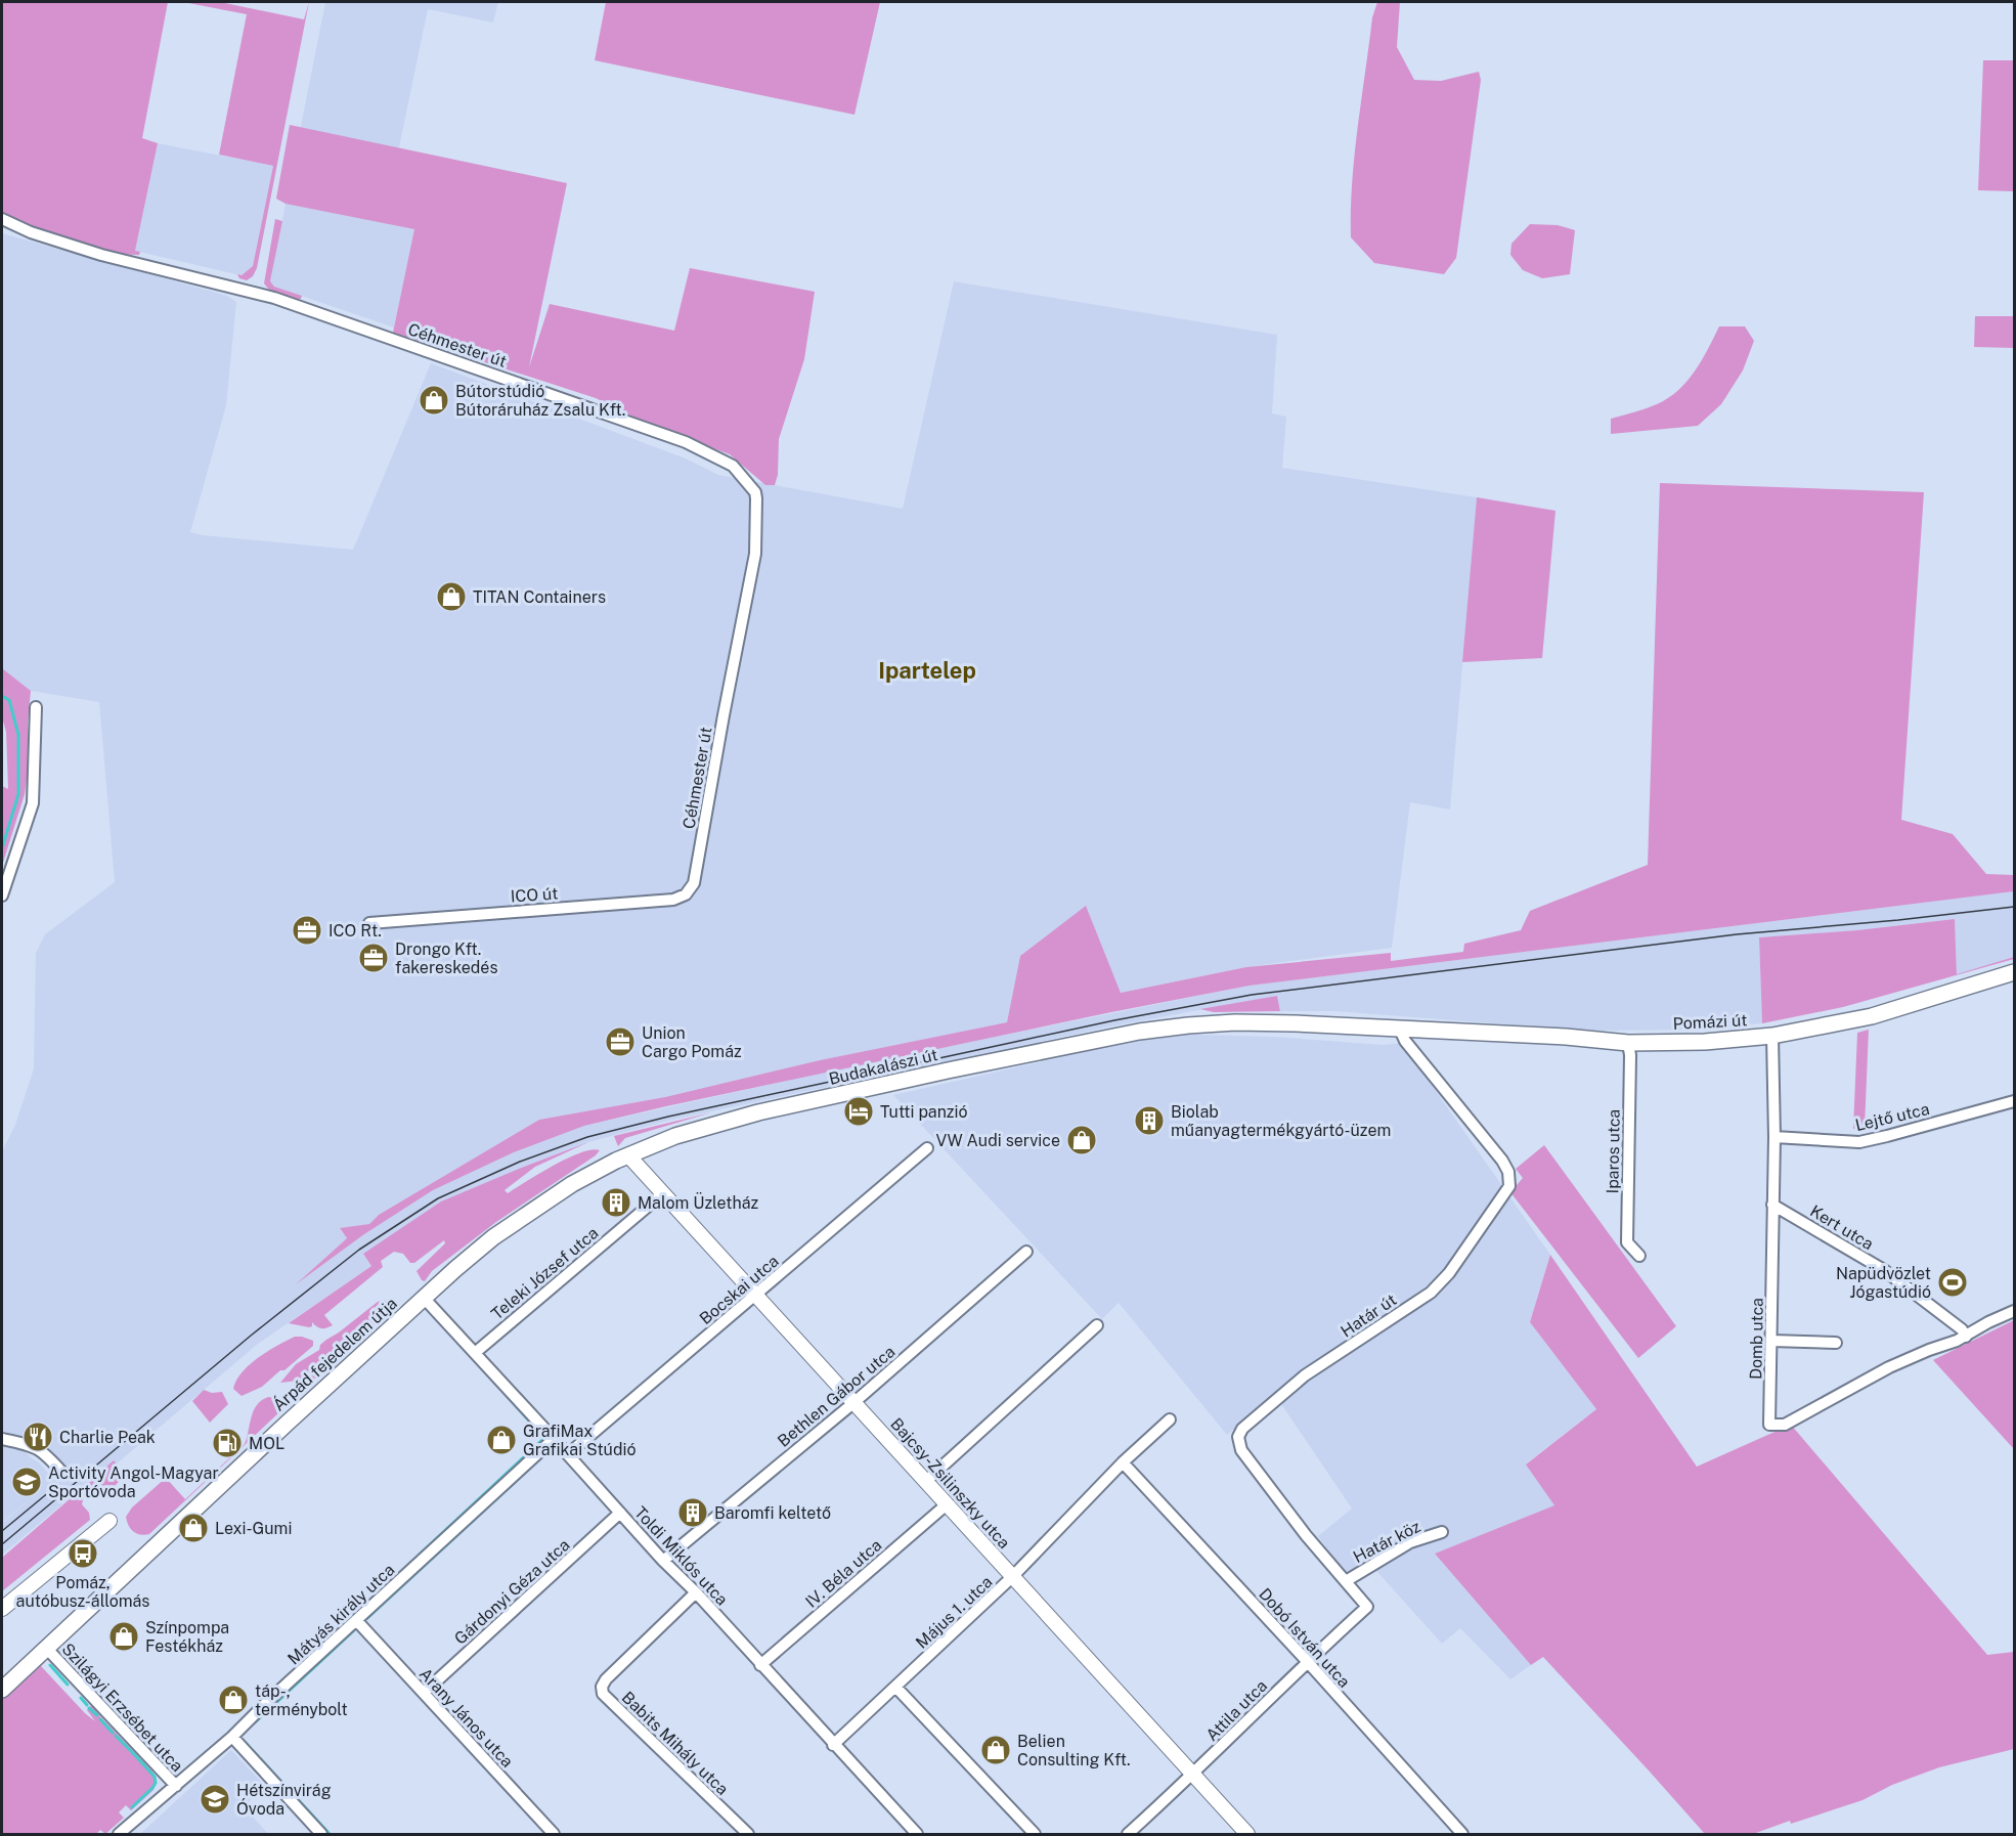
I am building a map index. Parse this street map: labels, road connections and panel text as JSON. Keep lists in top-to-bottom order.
{
  "streets": {
    "main road": ["Pomázi út", "Budakalászi út", "Árpád fejedelem útja"],
    "street": [
      "Céhmester út",
      "ICO út",
      "Lejtő utca",
      "Iparos utca",
      "Kert utca",
      "Teleki József utca",
      "Bocskai utca",
      "Határ út",
      "Domb utca",
      "Bethlen Gábor utca",
      "Bajcsy-Zsilinszky utca",
      "Határ köz",
      "Toldi Miklós utca",
      "IV. Béla utca",
      "Gárdonyi Géza utca",
      "Május 1. utca",
      "Mátyás király utca",
      "Dobó István utca",
      "Szilágyi Erzsébet utca",
      "Attila utca",
      "Arany János utca",
      "Babits Mihály utca"
    ]
  },
  "crossings": [
    ["Céhmester út", "ICO út"],
    ["Pomázi út", "Budakalászi út"],
    ["Pomázi út", "Iparos utca"],
    ["Pomázi út", "Határ út"],
    ["Pomázi út", "Domb utca"],
    ["Budakalászi út", "Határ út"],
    ["Budakalászi út", "Árpád fejedelem útja"],
    ["Budakalászi út", "Bajcsy-Zsilinszky utca"],
    ["Budakalászi út", "Toldi Miklós utca"],
    ["Lejtő utca", "Domb utca"],
    ["Kert utca", "Domb utca"],
    ["Teleki József utca", "Bajcsy-Zsilinszky utca"],
    ["Teleki József utca", "Toldi Miklós utca"],
    ["Bocskai utca", "Bajcsy-Zsilinszky utca"],
    ["Bocskai utca", "Toldi Miklós utca"],
    ["Határ út", "Határ köz"],
    ["Határ út", "Attila utca"],
    ["Árpád fejedelem útja", "Toldi Miklós utca"],
    ["Árpád fejedelem útja", "Szilágyi Erzsébet utca"],
    ["Bethlen Gábor utca", "Bajcsy-Zsilinszky utca"],
    ["Bethlen Gábor utca", "Toldi Miklós utca"],
    ["Bajcsy-Zsilinszky utca", "IV. Béla utca"],
    ["Bajcsy-Zsilinszky utca", "Május 1. utca"],
    ["Bajcsy-Zsilinszky utca", "Attila utca"],
    ["Toldi Miklós utca", "IV. Béla utca"],
    ["Toldi Miklós utca", "Gárdonyi Géza utca"],
    ["Toldi Miklós utca", "Május 1. utca"],
    ["Toldi Miklós utca", "Mátyás király utca"],
    ["Toldi Miklós utca", "Babits Mihály utca"],
    ["Gárdonyi Géza utca", "Arany János utca"],
    ["Május 1. utca", "Dobó István utca"],
    ["Mátyás király utca", "Szilágyi Erzsébet utca"],
    ["Mátyás király utca", "Arany János utca"],
    ["Dobó István utca", "Attila utca"]
  ],
  "districts": ["Ipartelep"],
  "places": {
    "shop": [
      "Bútorstúdió Bútoráruház Zsalu Kft.",
      "TITAN Containers",
      "VW Audi service",
      "GrafiMax Grafikai Stúdió",
      "Lexi-Gumi",
      "Színpompa Festékház",
      "táp-, terménybolt",
      "Belien Consulting Kft."
    ],
    "office": ["ICO Rt.", "Drongo Kft. fakereskedés", "Union Cargo Pomáz"],
    "hotel": ["Tutti panzió"],
    "building": ["Biolab műanyagtermékgyártó-üzem", "Malom Üzletház", "Baromfi keltető"],
    "sports": ["Napüdvözlet Jógastúdió"],
    "restaurant": ["Charlie Peak"],
    "fuel station": ["MOL"],
    "school or university": ["Activity Angol-Magyar Sportóvoda", "Hétszínvirág Óvoda"],
    "bus stop": ["Pomáz, autóbusz-állomás"]
  }
}
